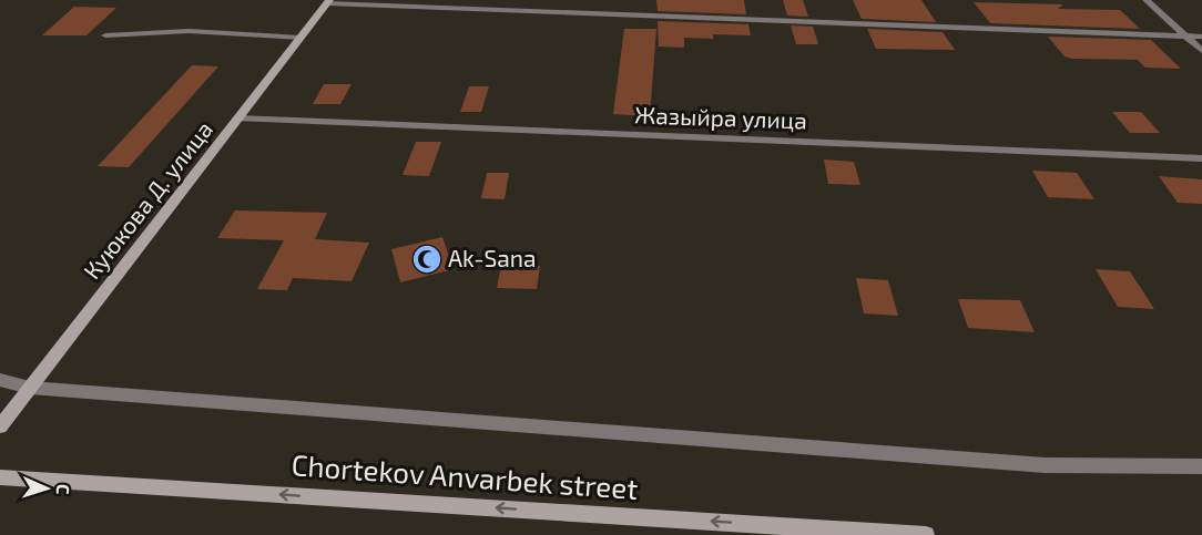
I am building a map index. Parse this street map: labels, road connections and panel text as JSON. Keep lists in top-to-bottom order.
{
  "streets": {
    "street": ["Жазыйра улица", "Куюкова Д. улица", "Chortekov Anvarbek street"]
  },
  "crossings": [
    ["Жазыйра улица", "Куюкова Д. улица"]
  ],
  "places": {
    "mosque": ["Ak-Sana"]
  },
  "north": "right"
}
